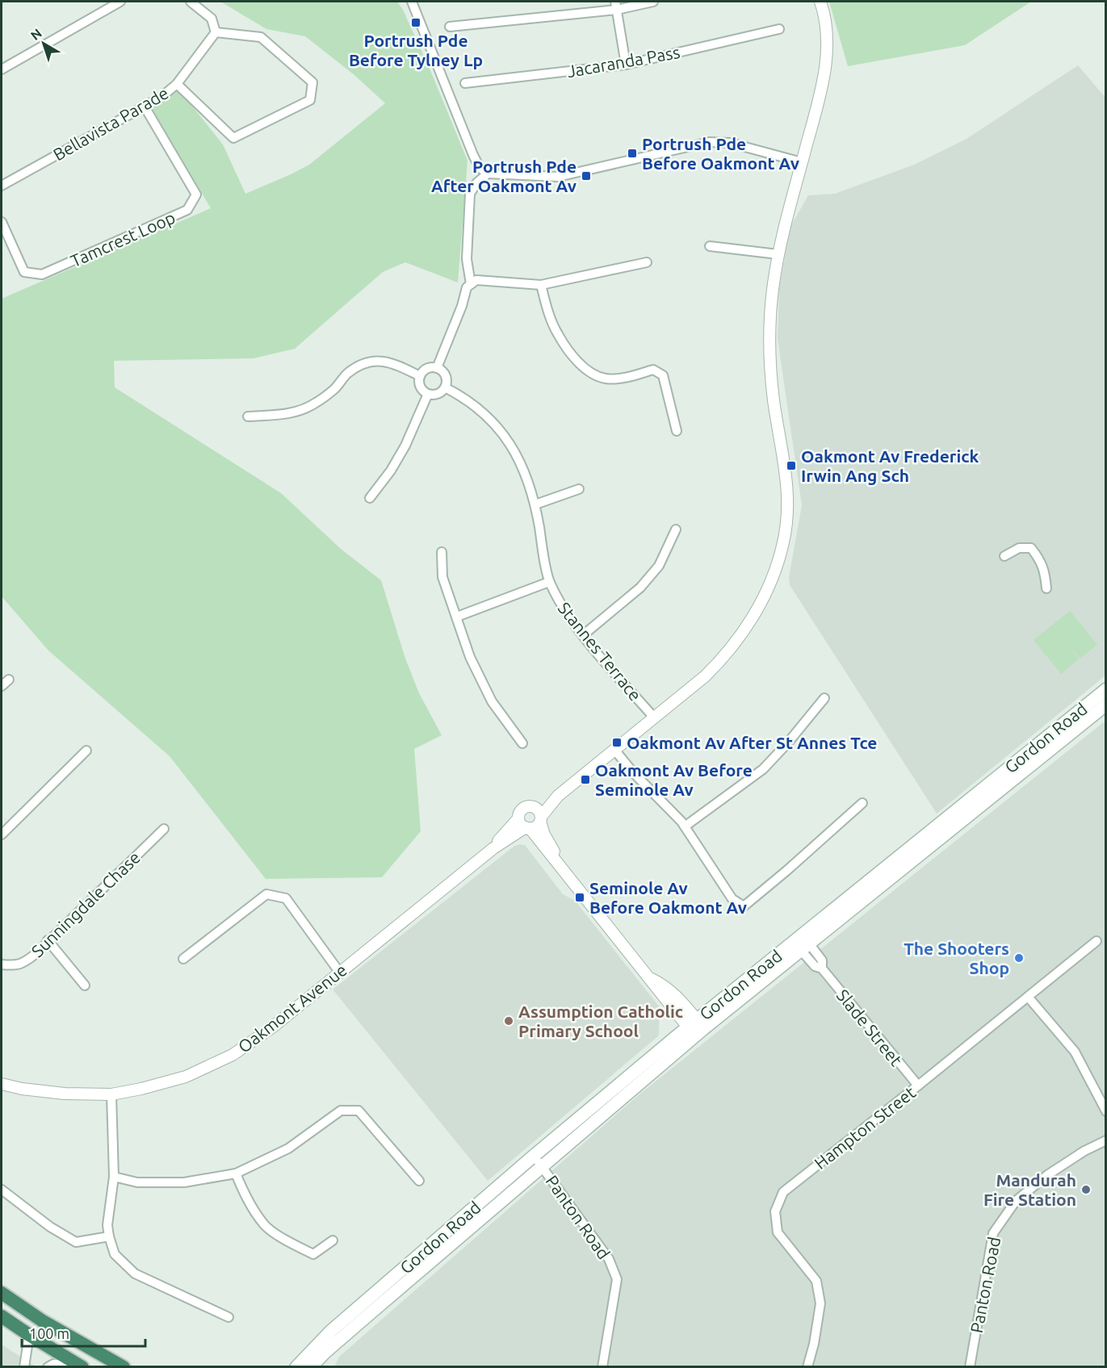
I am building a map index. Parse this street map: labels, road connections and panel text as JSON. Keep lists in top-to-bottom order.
{
  "streets": {
    "main road": ["Gordon Road"],
    "street": [
      "Jacaranda Pass",
      "Bellavista Parade",
      "Tamcrest Loop",
      "Stannes Terrace",
      "Sunningdale Chase",
      "Oakmont Avenue",
      "Slade Street",
      "Hampton Street",
      "Panton Road"
    ]
  },
  "crossings": [
    ["Bellavista Parade", "Tamcrest Loop"],
    ["Gordon Road", "Slade Street"],
    ["Gordon Road", "Panton Road"],
    ["Slade Street", "Hampton Street"]
  ],
  "places": {
    "transit": [
      "Portrush Pde Before Tylney Lp",
      "Portrush Pde Before Oakmont Av",
      "Portrush Pde After Oakmont Av",
      "Oakmont Av Frederick Irwin Ang Sch",
      "Oakmont Av After St Annes Tce",
      "Oakmont Av Before Seminole Av",
      "Seminole Av Before Oakmont Av"
    ],
    "other": ["The Shooters Shop", "Assumption Catholic Primary School", "Mandurah Fire Station"]
  },
  "scale_bar": "100 m",
  "north": "top left"
}
